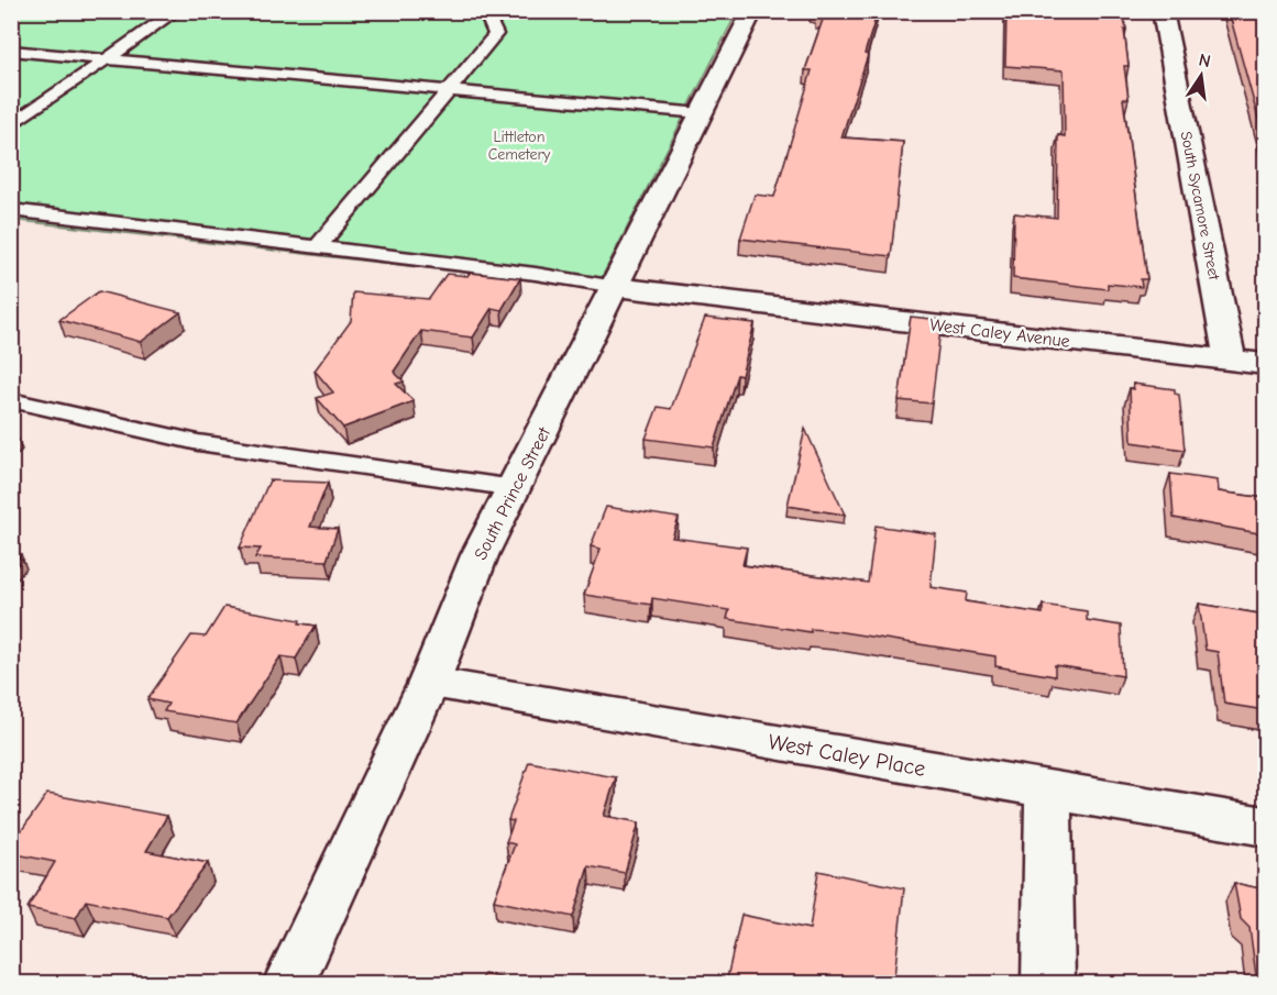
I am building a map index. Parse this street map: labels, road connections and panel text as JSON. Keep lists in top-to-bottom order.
{
  "streets": {
    "street": [
      "South Sycamore Street",
      "West Caley Avenue",
      "South Prince Street",
      "West Caley Place"
    ]
  },
  "crossings": [
    ["South Sycamore Street", "West Caley Avenue"],
    ["West Caley Avenue", "South Prince Street"],
    ["South Prince Street", "West Caley Place"]
  ],
  "parks": ["Littleton Cemetery"],
  "north": "top"
}
